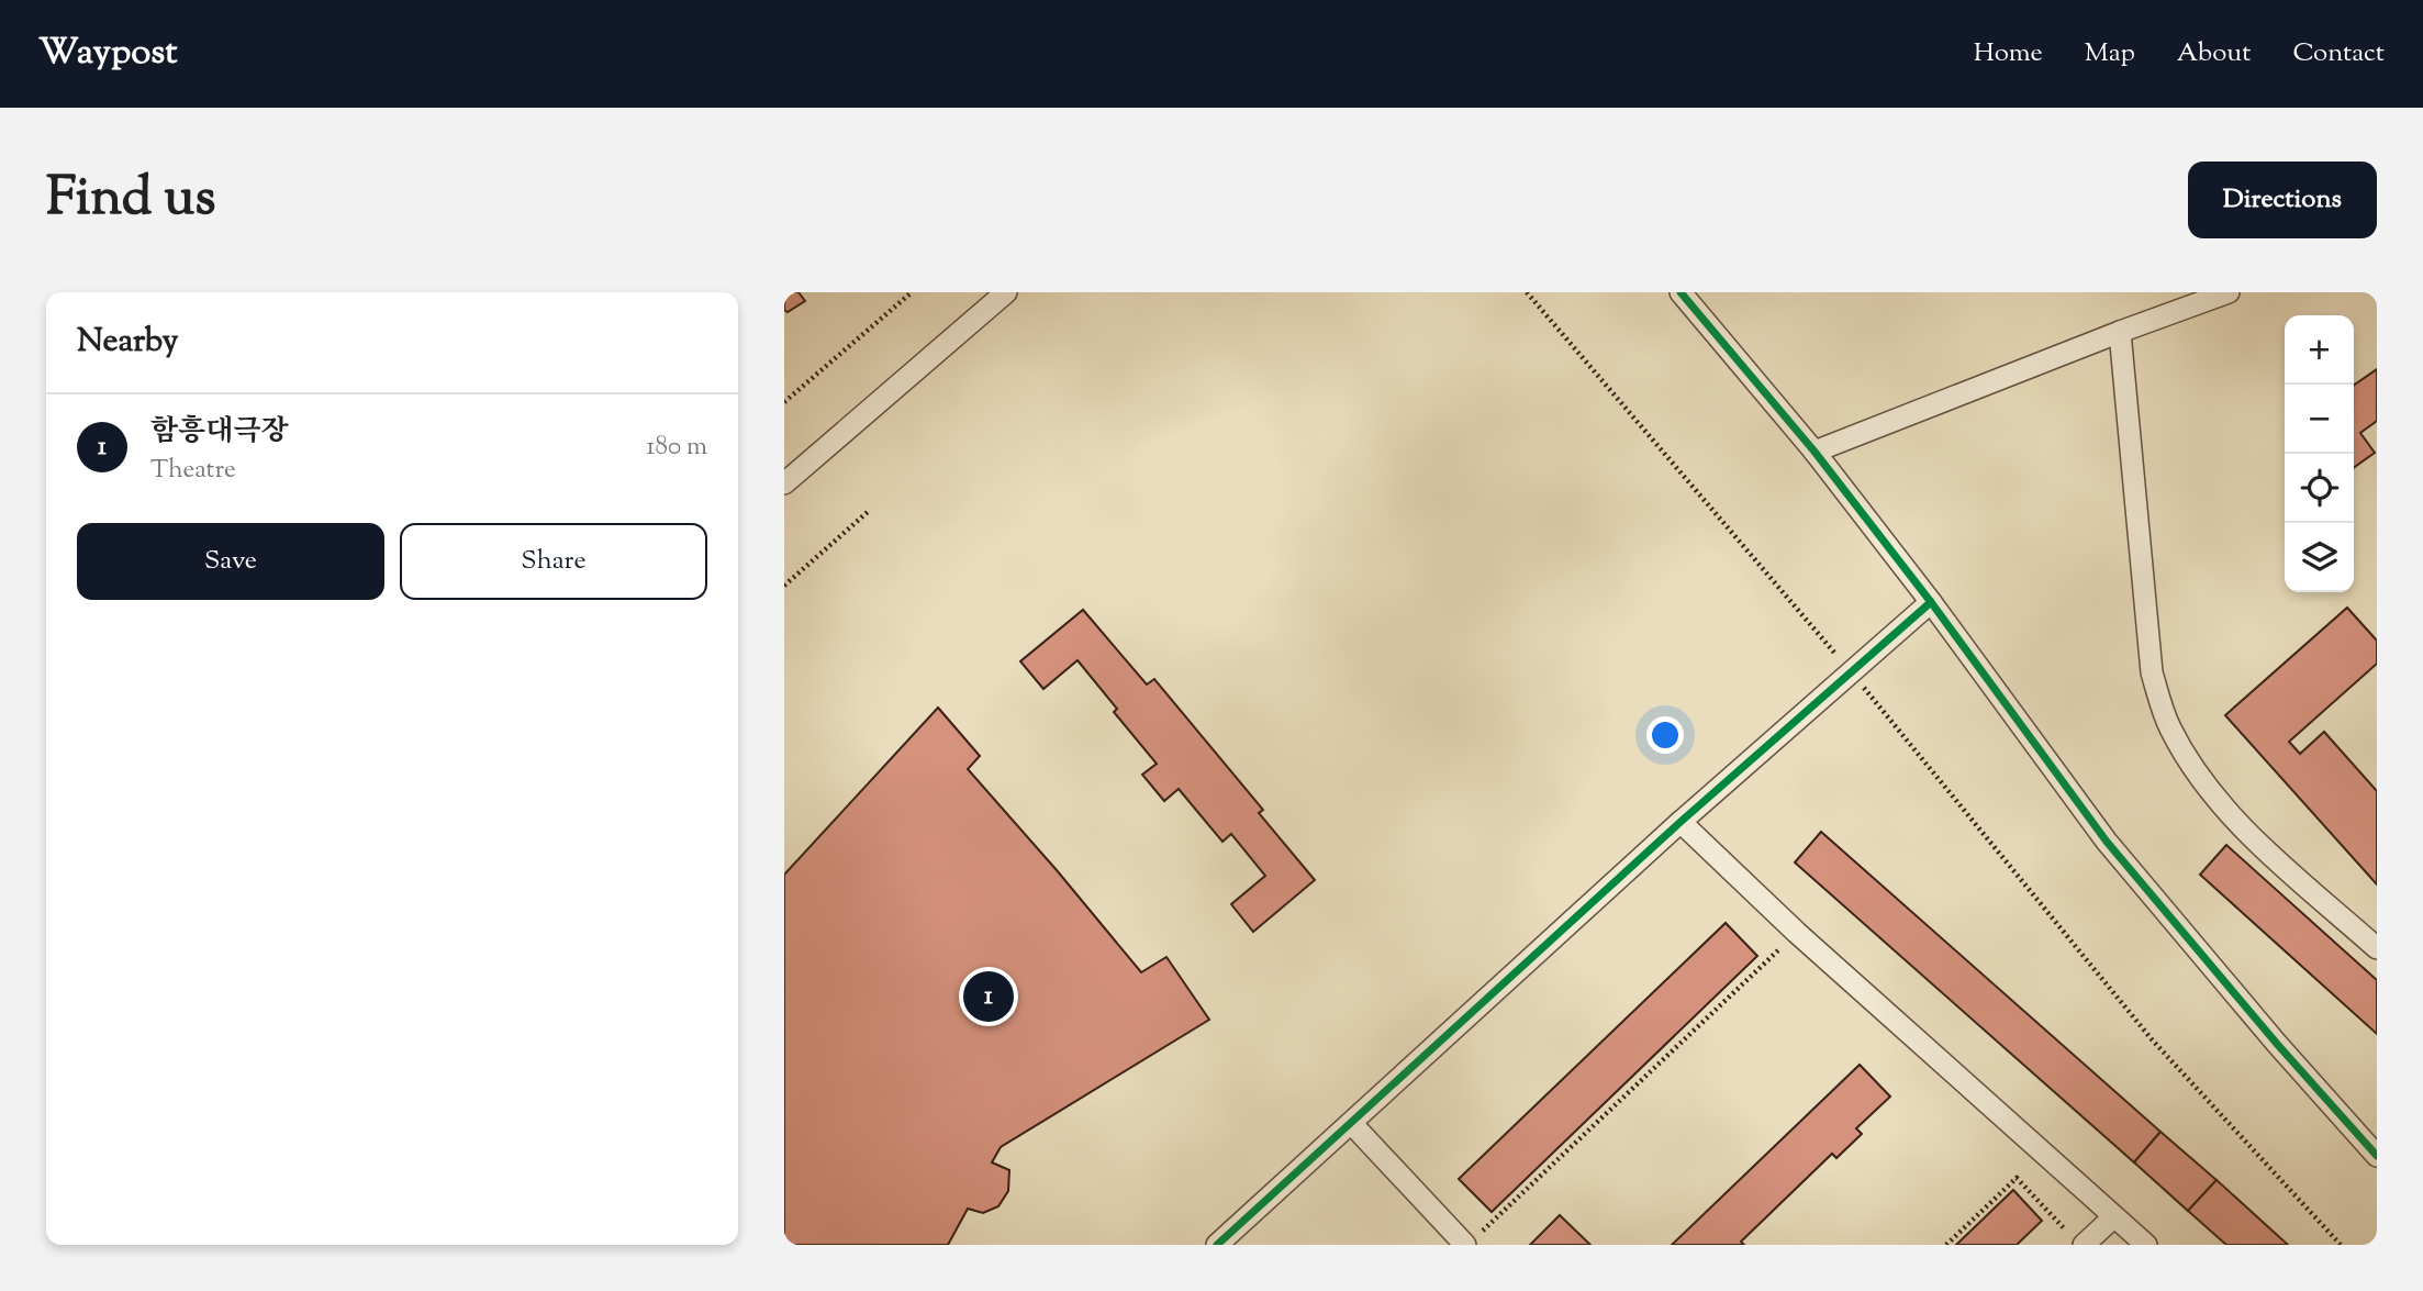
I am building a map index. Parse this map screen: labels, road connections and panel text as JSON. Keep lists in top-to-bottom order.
{
  "page": {
    "header": "Waypost",
    "nav": [
      "Home",
      "Map",
      "About",
      "Contact"
    ],
    "title": "Find us",
    "buttons": [
      "Directions",
      ["Save", "Share"]
    ],
    "heading": "Nearby",
    "map_buttons": ["+", "−"],
    "list": [
      {
        "mark": "1",
        "name": "함흥대극장",
        "note": "Theatre",
        "value": "180 m"
      }
    ],
    "pins": "1"
  }
}
